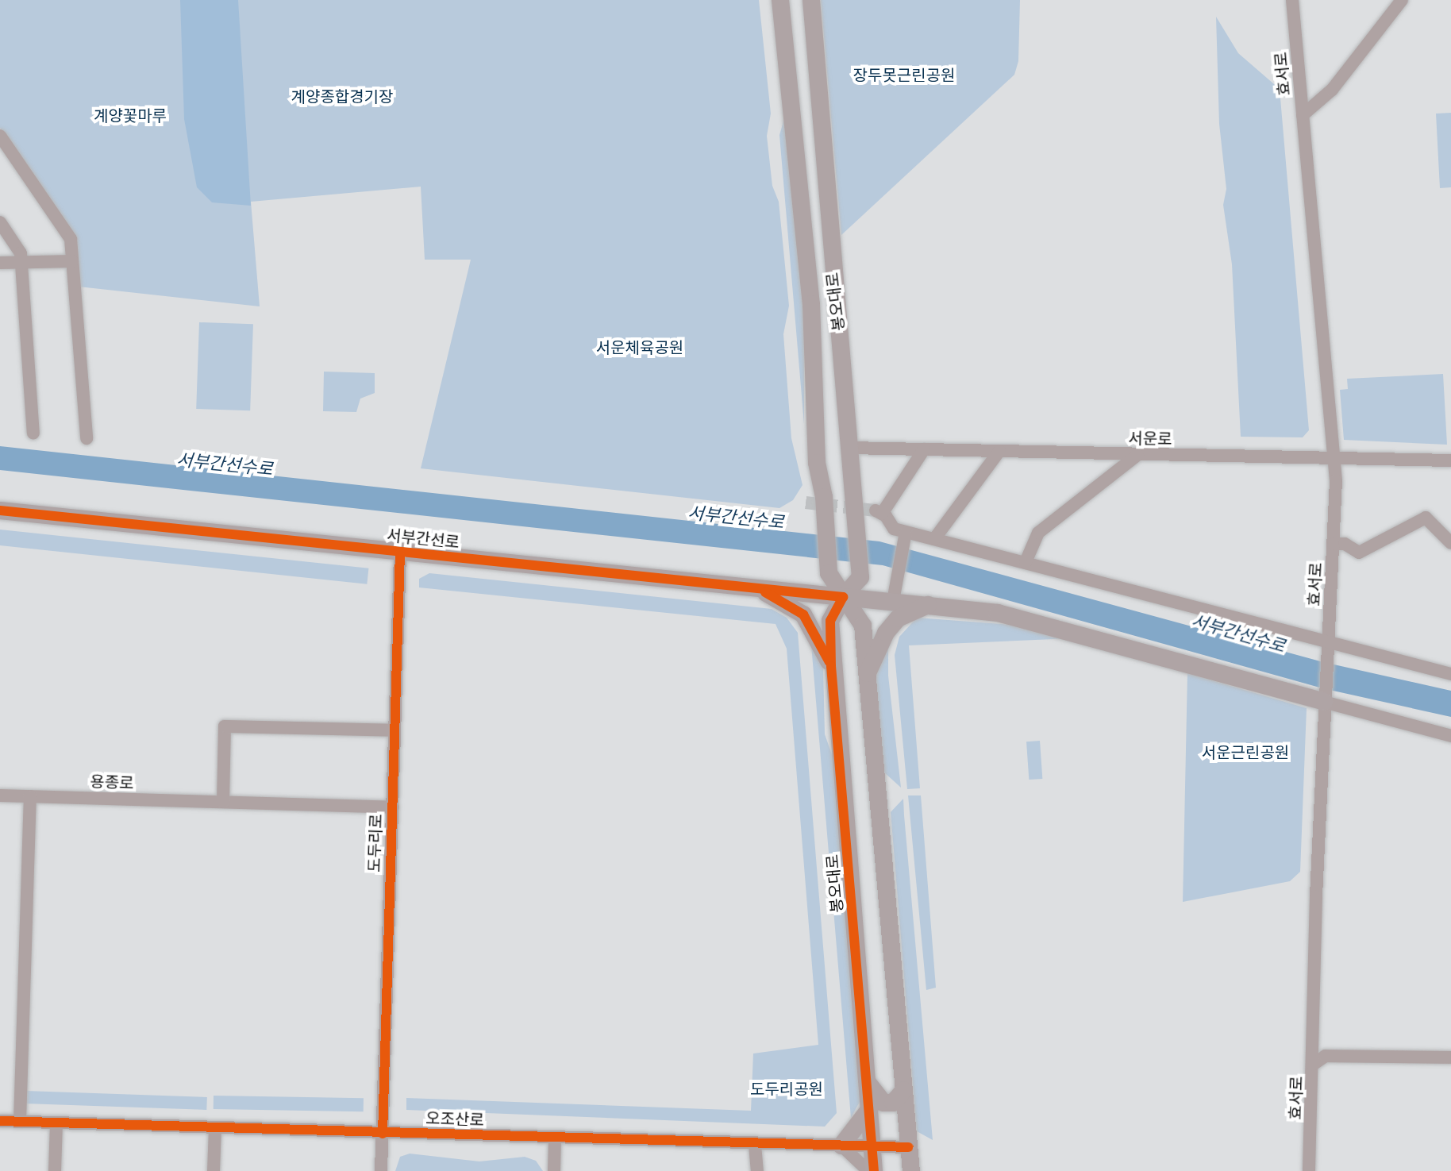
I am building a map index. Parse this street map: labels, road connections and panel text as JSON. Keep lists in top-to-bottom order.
{
  "streets": {
    "main road": ["봉오대로", "서부간선로"],
    "street": [
      "효서로",
      "서운로",
      "용종로",
      "도두리로",
      "오조산로"
    ]
  },
  "crossings": [
    ["효서로", "서운로"],
    ["효서로", "서부간선로"],
    ["봉오대로", "서운로"],
    ["봉오대로", "서부간선로"],
    ["봉오대로", "오조산로"],
    ["서부간선로", "도두리로"],
    ["용종로", "도두리로"],
    ["도두리로", "오조산로"]
  ],
  "water": ["서부간선수로"],
  "parks": [
    "장두못근린공원",
    "계양종합경기장",
    "계양꽃마루",
    "서운체육공원",
    "서운근린공원",
    "도두리공원"
  ]
}
